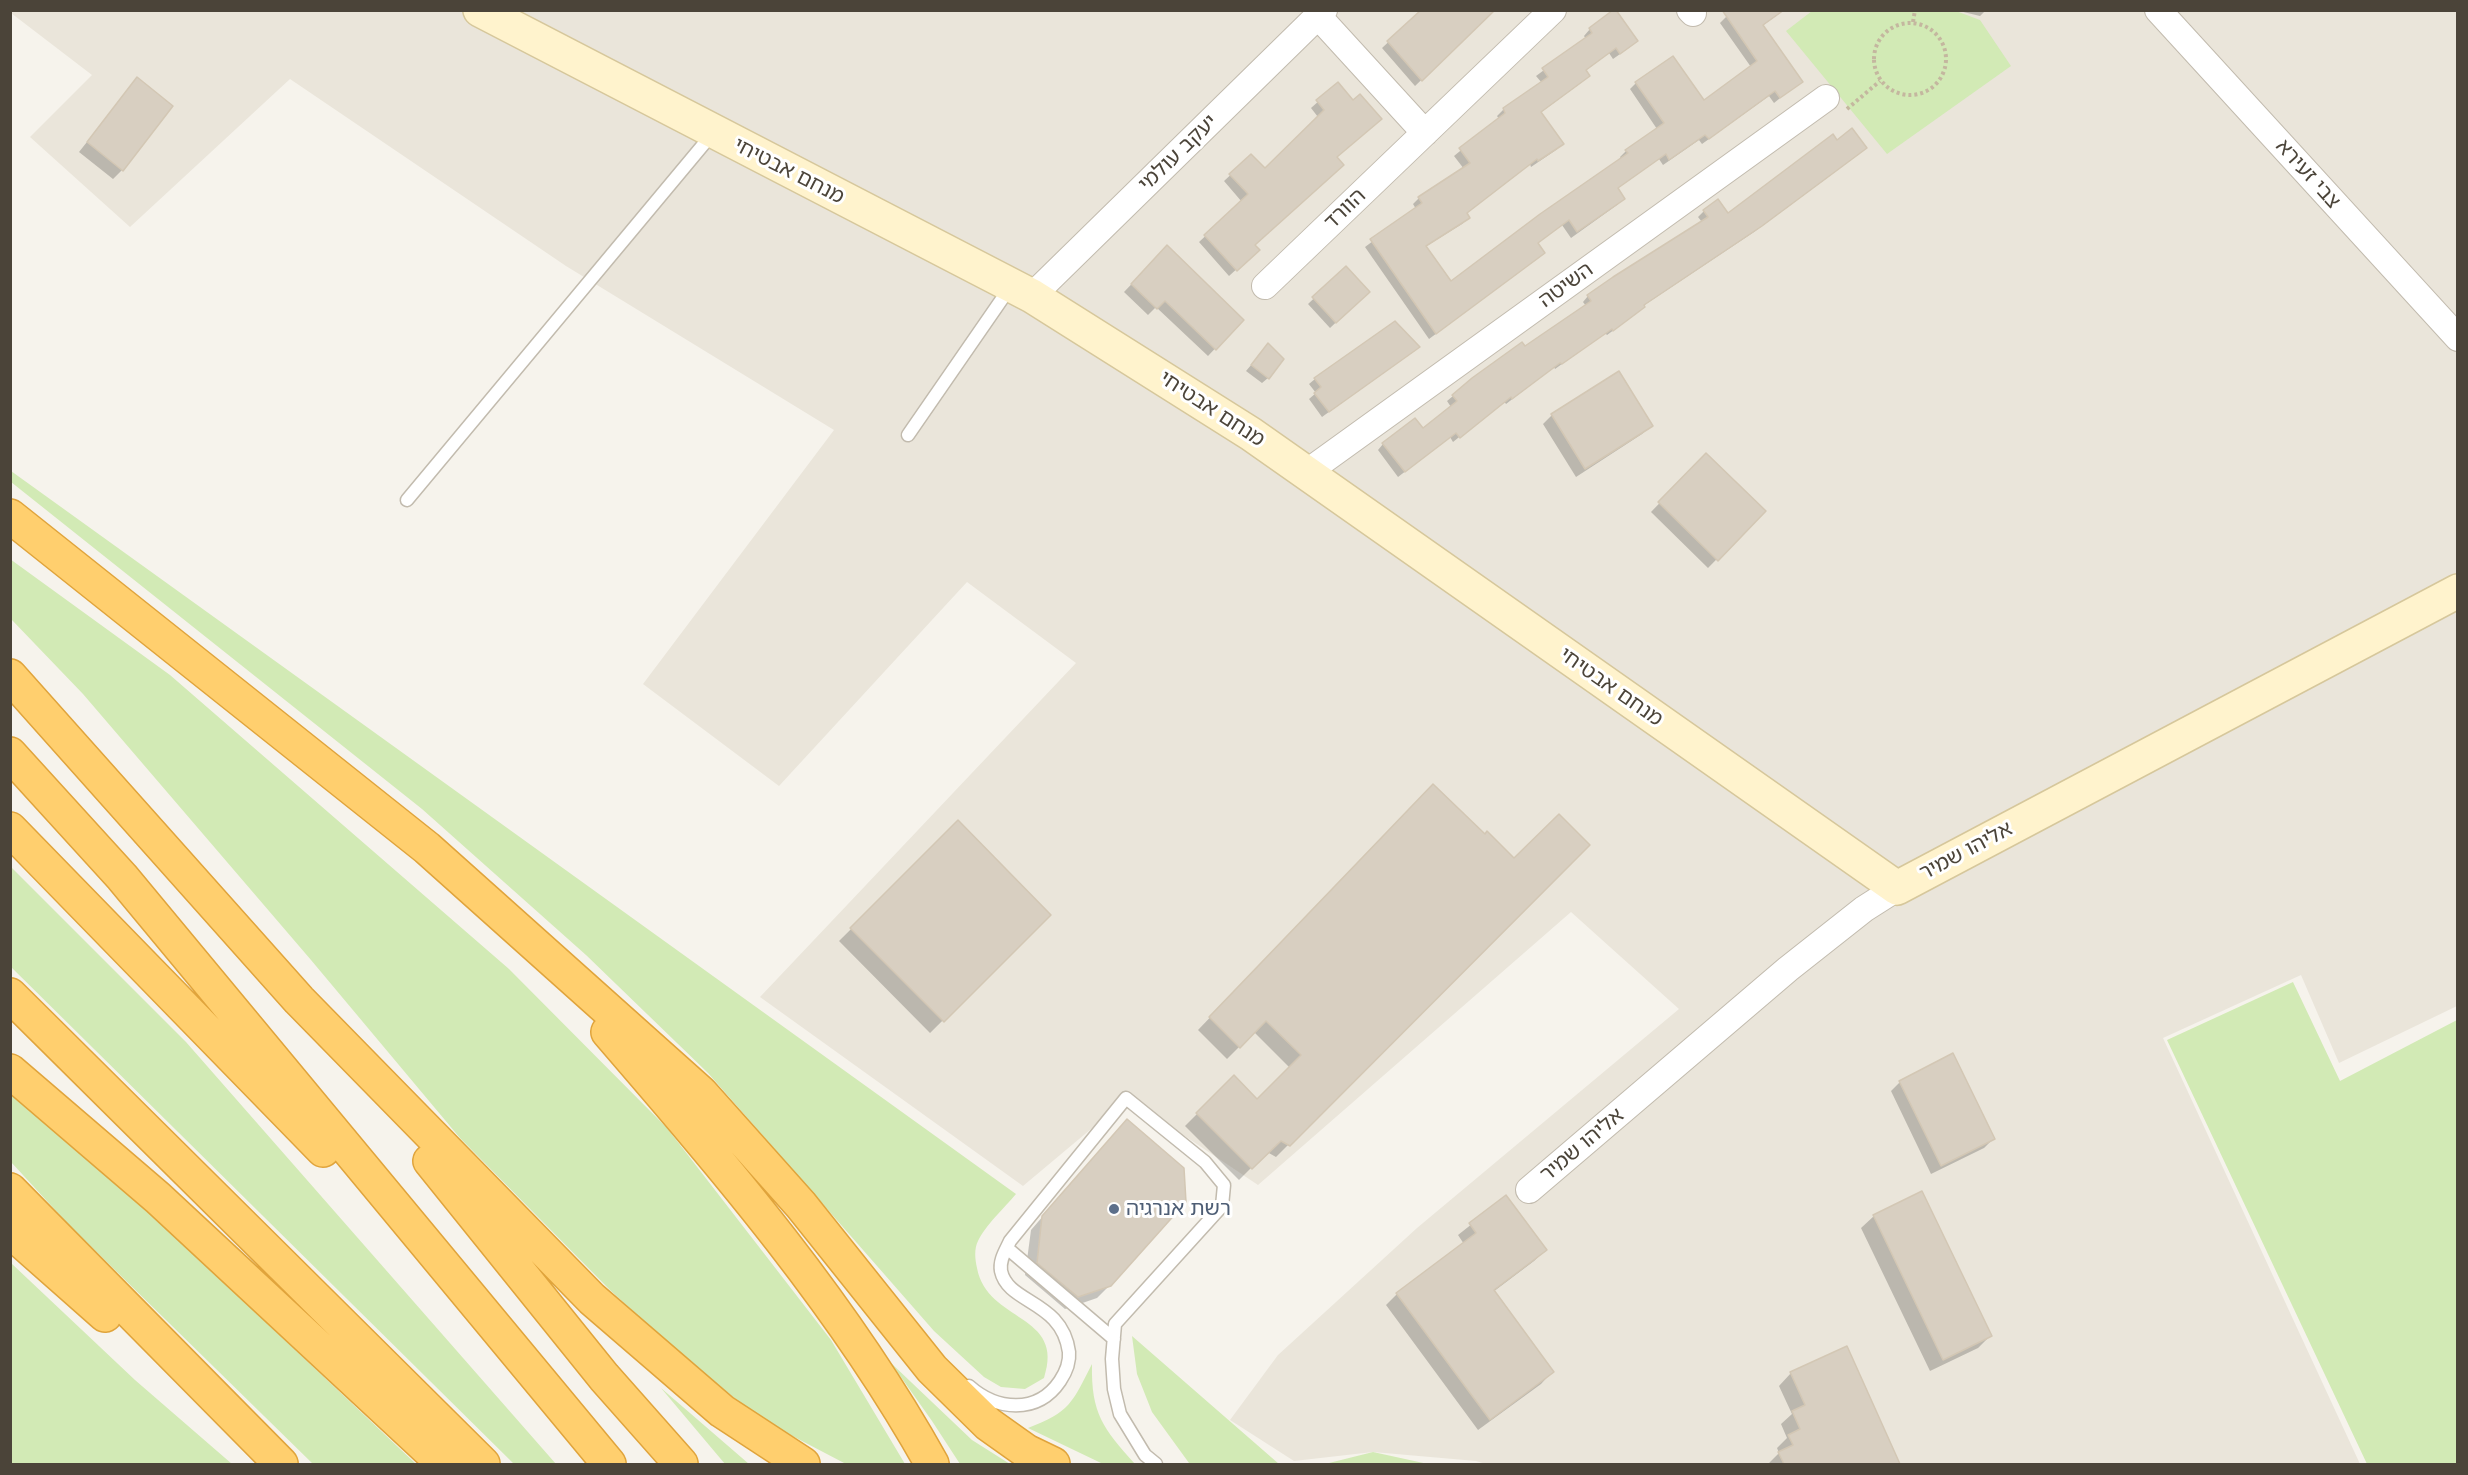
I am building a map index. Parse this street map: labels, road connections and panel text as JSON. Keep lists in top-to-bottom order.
{
  "streets": {
    "street": [
      "יעקב עולמי",
      "מנחם אבטיחי",
      "צבי זעירא",
      "הוורד",
      "השיטה",
      "אליהו שמיר"
    ]
  },
  "crossings": [
    ["יעקב עולמי", "מנחם אבטיחי"],
    ["מנחם אבטיחי", "השיטה"],
    ["מנחם אבטיחי", "אליהו שמיר"]
  ],
  "places": ["רשת אנרגיה"]
}
